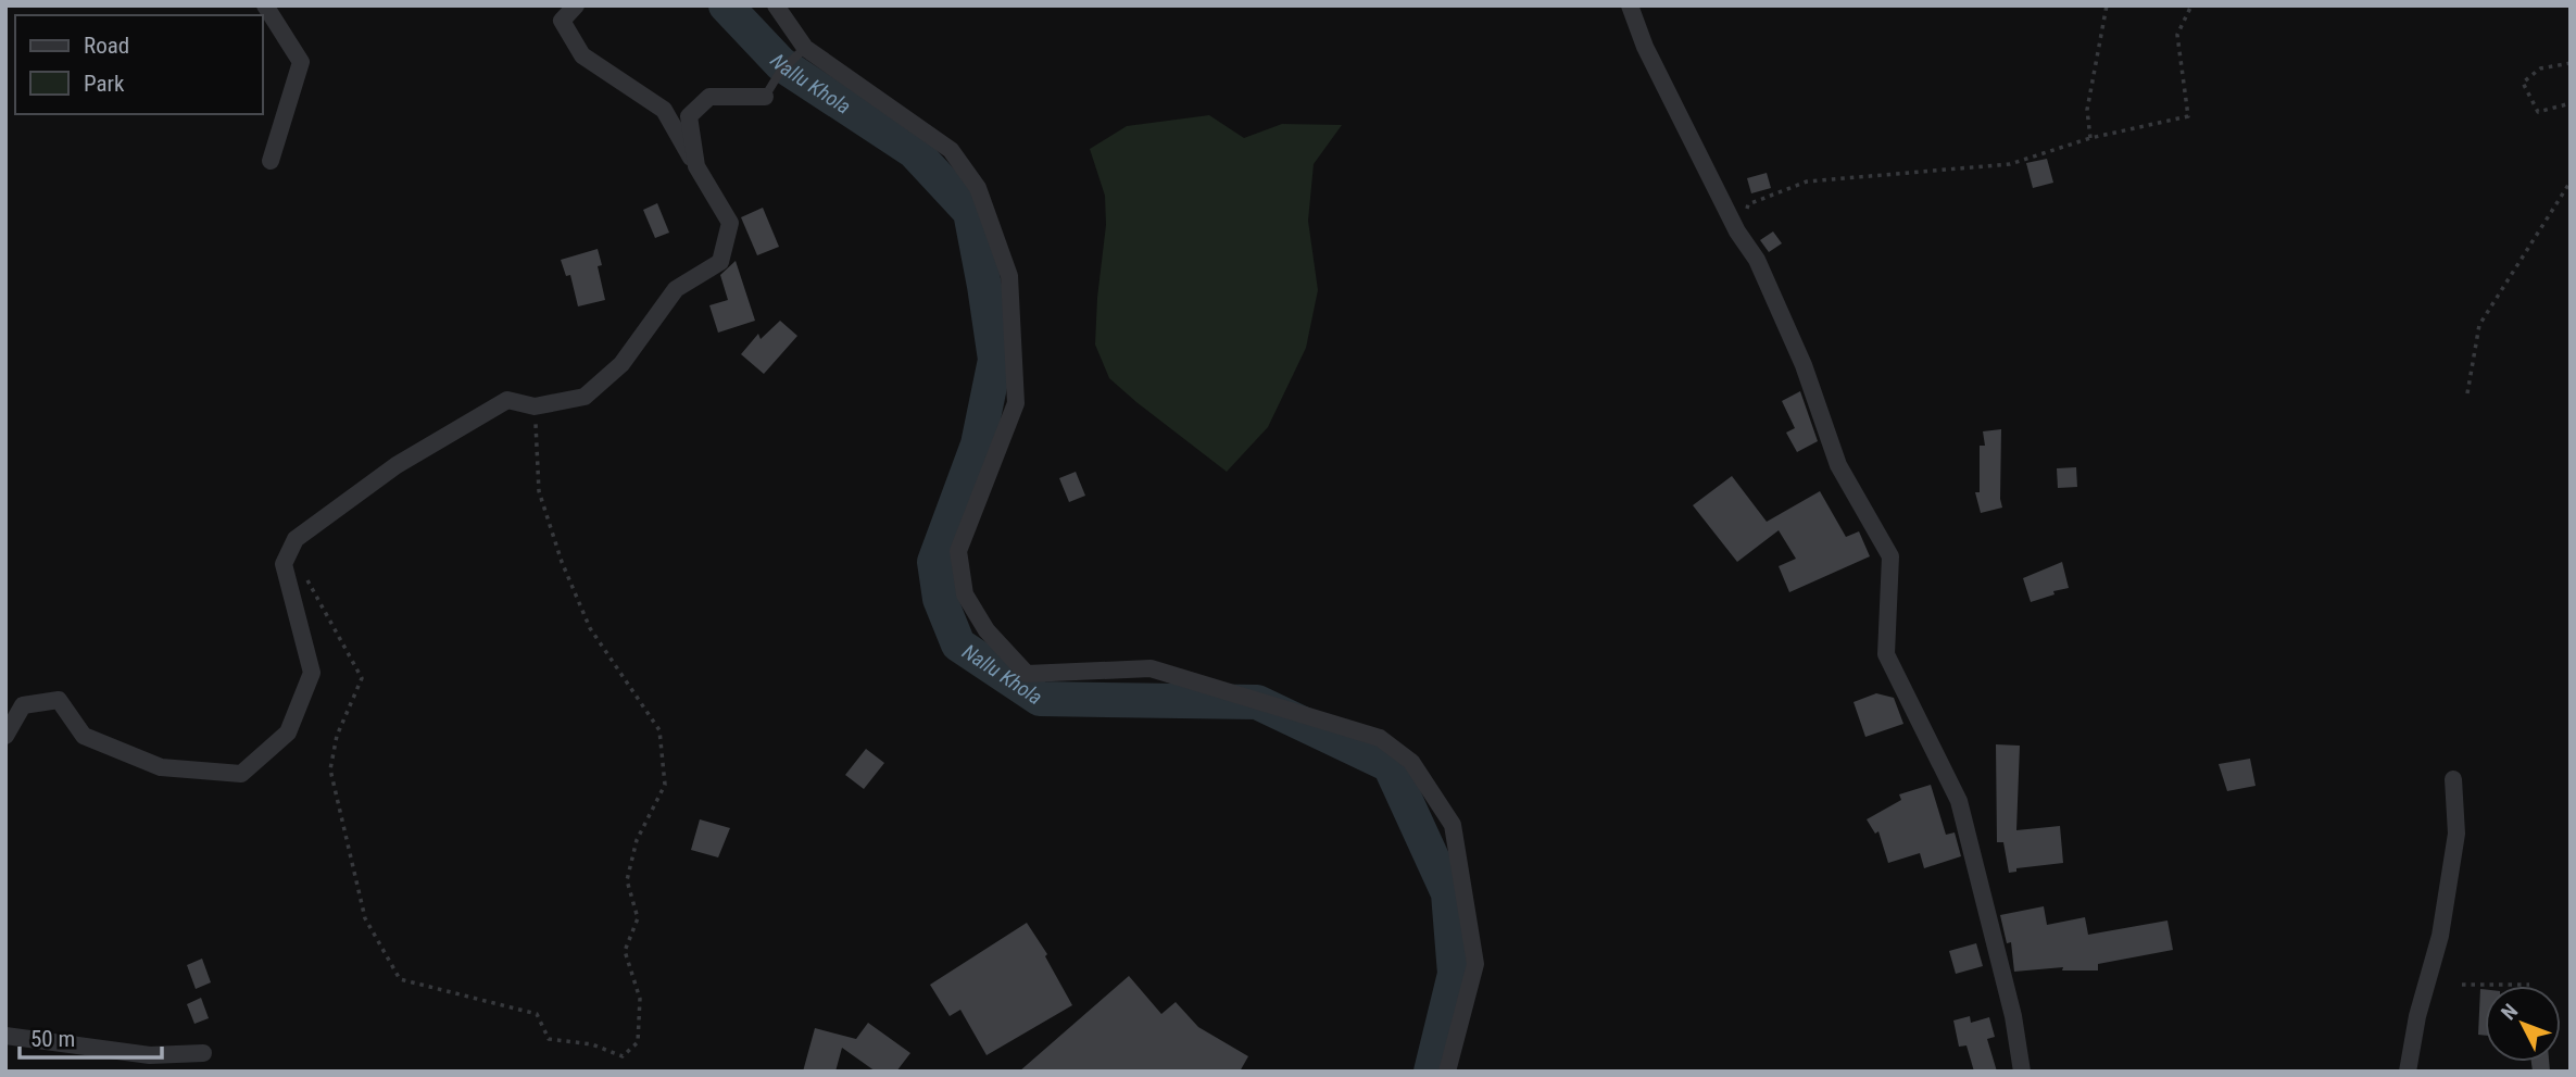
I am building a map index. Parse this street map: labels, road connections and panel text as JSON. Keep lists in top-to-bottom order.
{
  "water": ["Nallu Khola"],
  "legend": ["Road", "Park"],
  "scale_bar": "50 m",
  "north": "top left"
}
